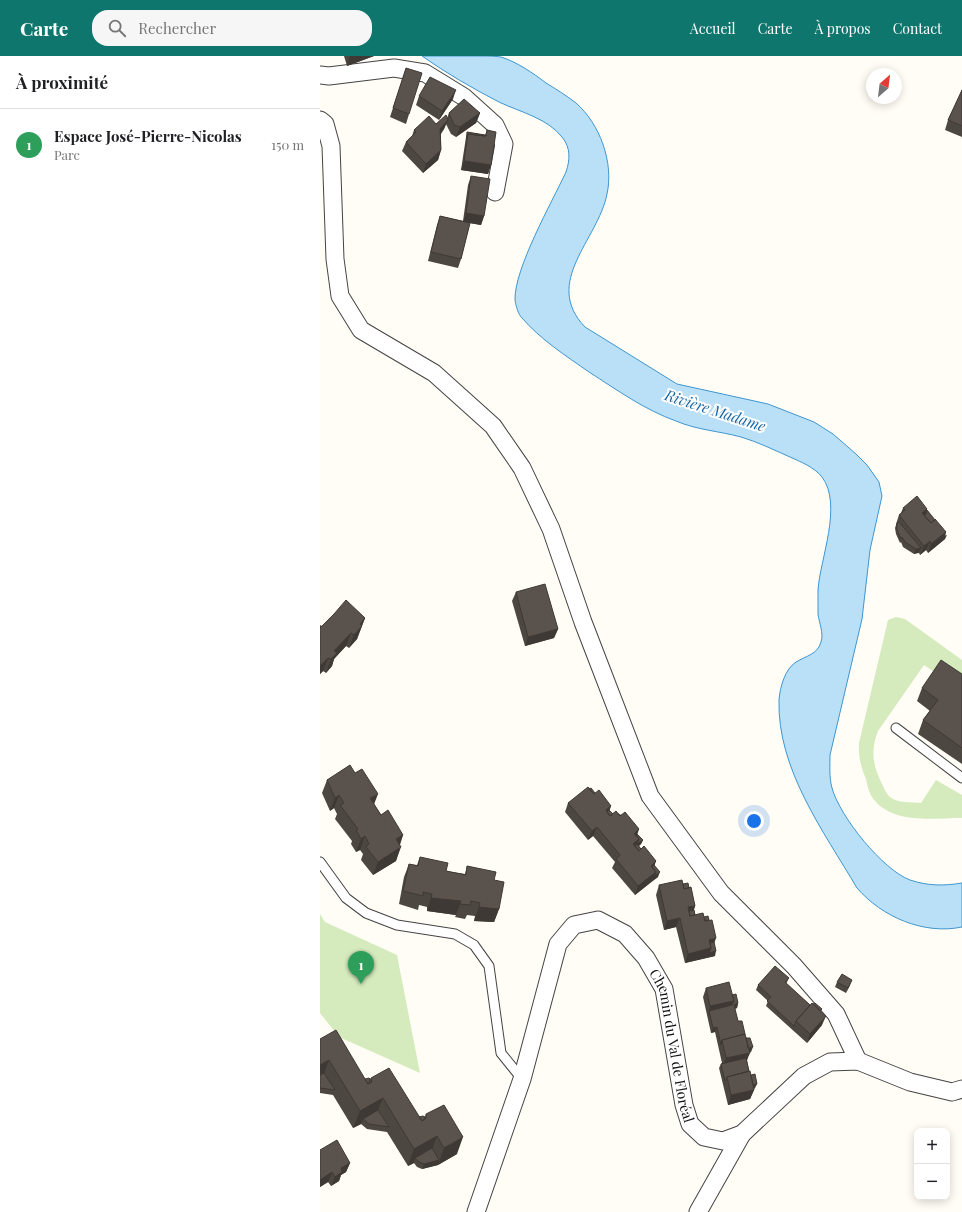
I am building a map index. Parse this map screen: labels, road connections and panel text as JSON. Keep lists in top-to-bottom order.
{
  "streets": {
    "street": ["Chemin du Val de Floréal"]
  },
  "water": ["Rivière Madame"],
  "north": "top right",
  "page": {
    "header": "Carte",
    "search": "Rechercher",
    "nav": [
      "Accueil",
      "Carte",
      "À propos",
      "Contact"
    ],
    "heading": "À proximité",
    "list": [
      {
        "mark": "1",
        "name": "Espace José-Pierre-Nicolas",
        "note": "Parc",
        "value": "150 m"
      }
    ],
    "pins": "1",
    "map_buttons": ["+", "−"]
  }
}
